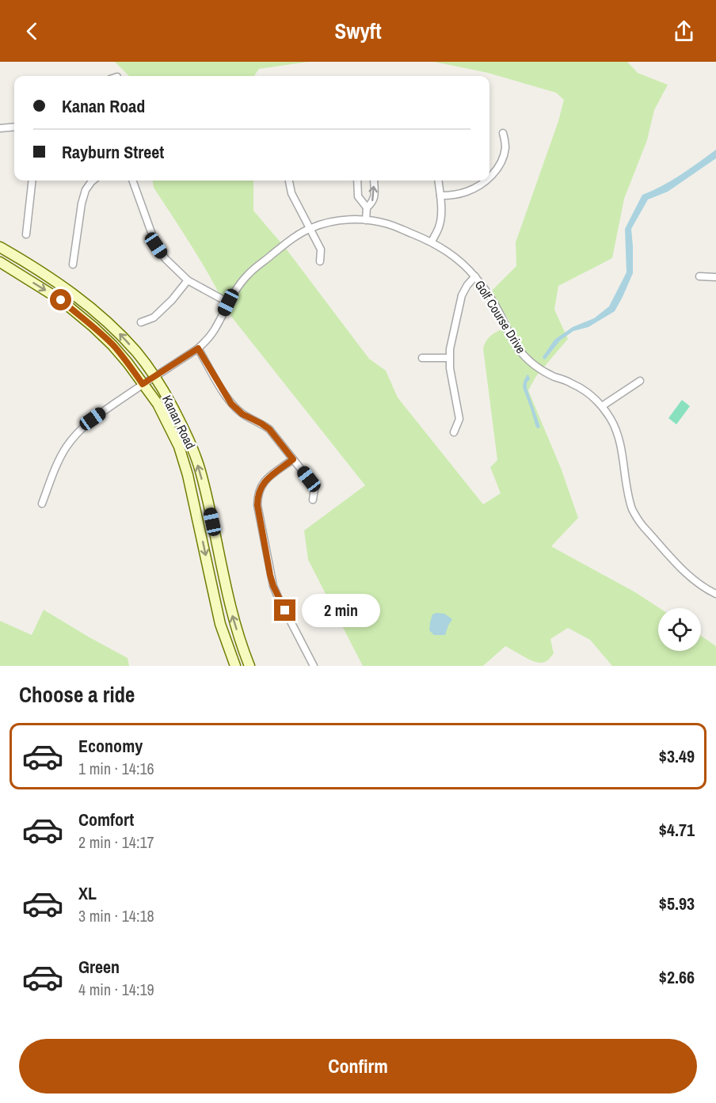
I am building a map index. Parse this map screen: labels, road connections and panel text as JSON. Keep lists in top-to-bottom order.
{
  "streets": {
    "main road": ["Kanan Road"],
    "street": ["Golf Course Drive"]
  },
  "crossings": [
    ["Golf Course Drive", "Kanan Road"]
  ],
  "page": {
    "header": "Swyft",
    "banner": ["Kanan Road", "Rayburn Street"],
    "bubble": "2 min",
    "heading": "Choose a ride",
    "list": [
      {
        "name": "Economy",
        "note": "1 min · 14:16",
        "value": "$3.49"
      },
      {
        "name": "Comfort",
        "note": "2 min · 14:17",
        "value": "$4.71"
      },
      {
        "name": "XL",
        "note": "3 min · 14:18",
        "value": "$5.93"
      },
      {
        "name": "Green",
        "note": "4 min · 14:19",
        "value": "$2.66"
      }
    ],
    "buttons": "Confirm"
  }
}
